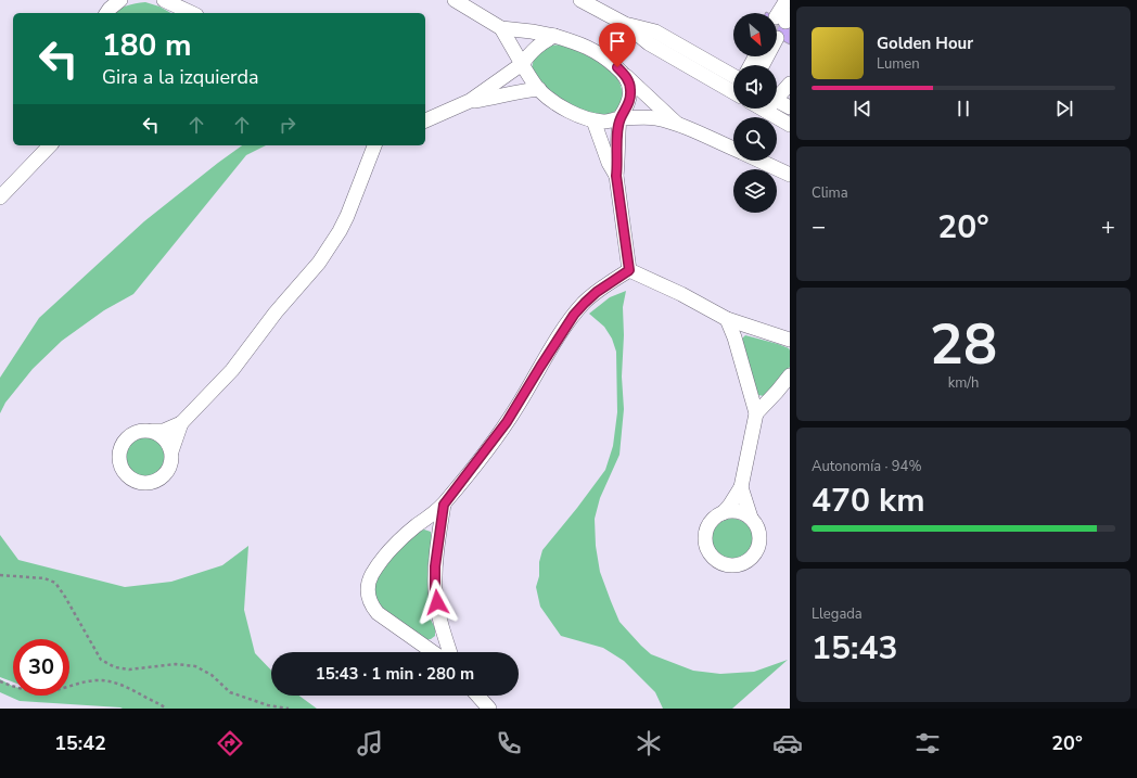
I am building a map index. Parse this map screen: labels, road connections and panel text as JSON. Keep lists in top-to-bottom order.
{
  "north": "bottom right",
  "page": {
    "turn": ["180 m", "Gira a la izquierda"],
    "song": ["Golden Hour", "Lumen"],
    "tile": [
      "Clima",
      ["28", "km/h"],
      ["Autonomía · 94%", "470 km"],
      ["Llegada", "15:43"]
    ],
    "heat": ["−", "20°", "+"],
    "limit": "30",
    "trip": "15:43 · 1 min · 280 m",
    "tabs": ["15:42", "20°"]
  }
}
